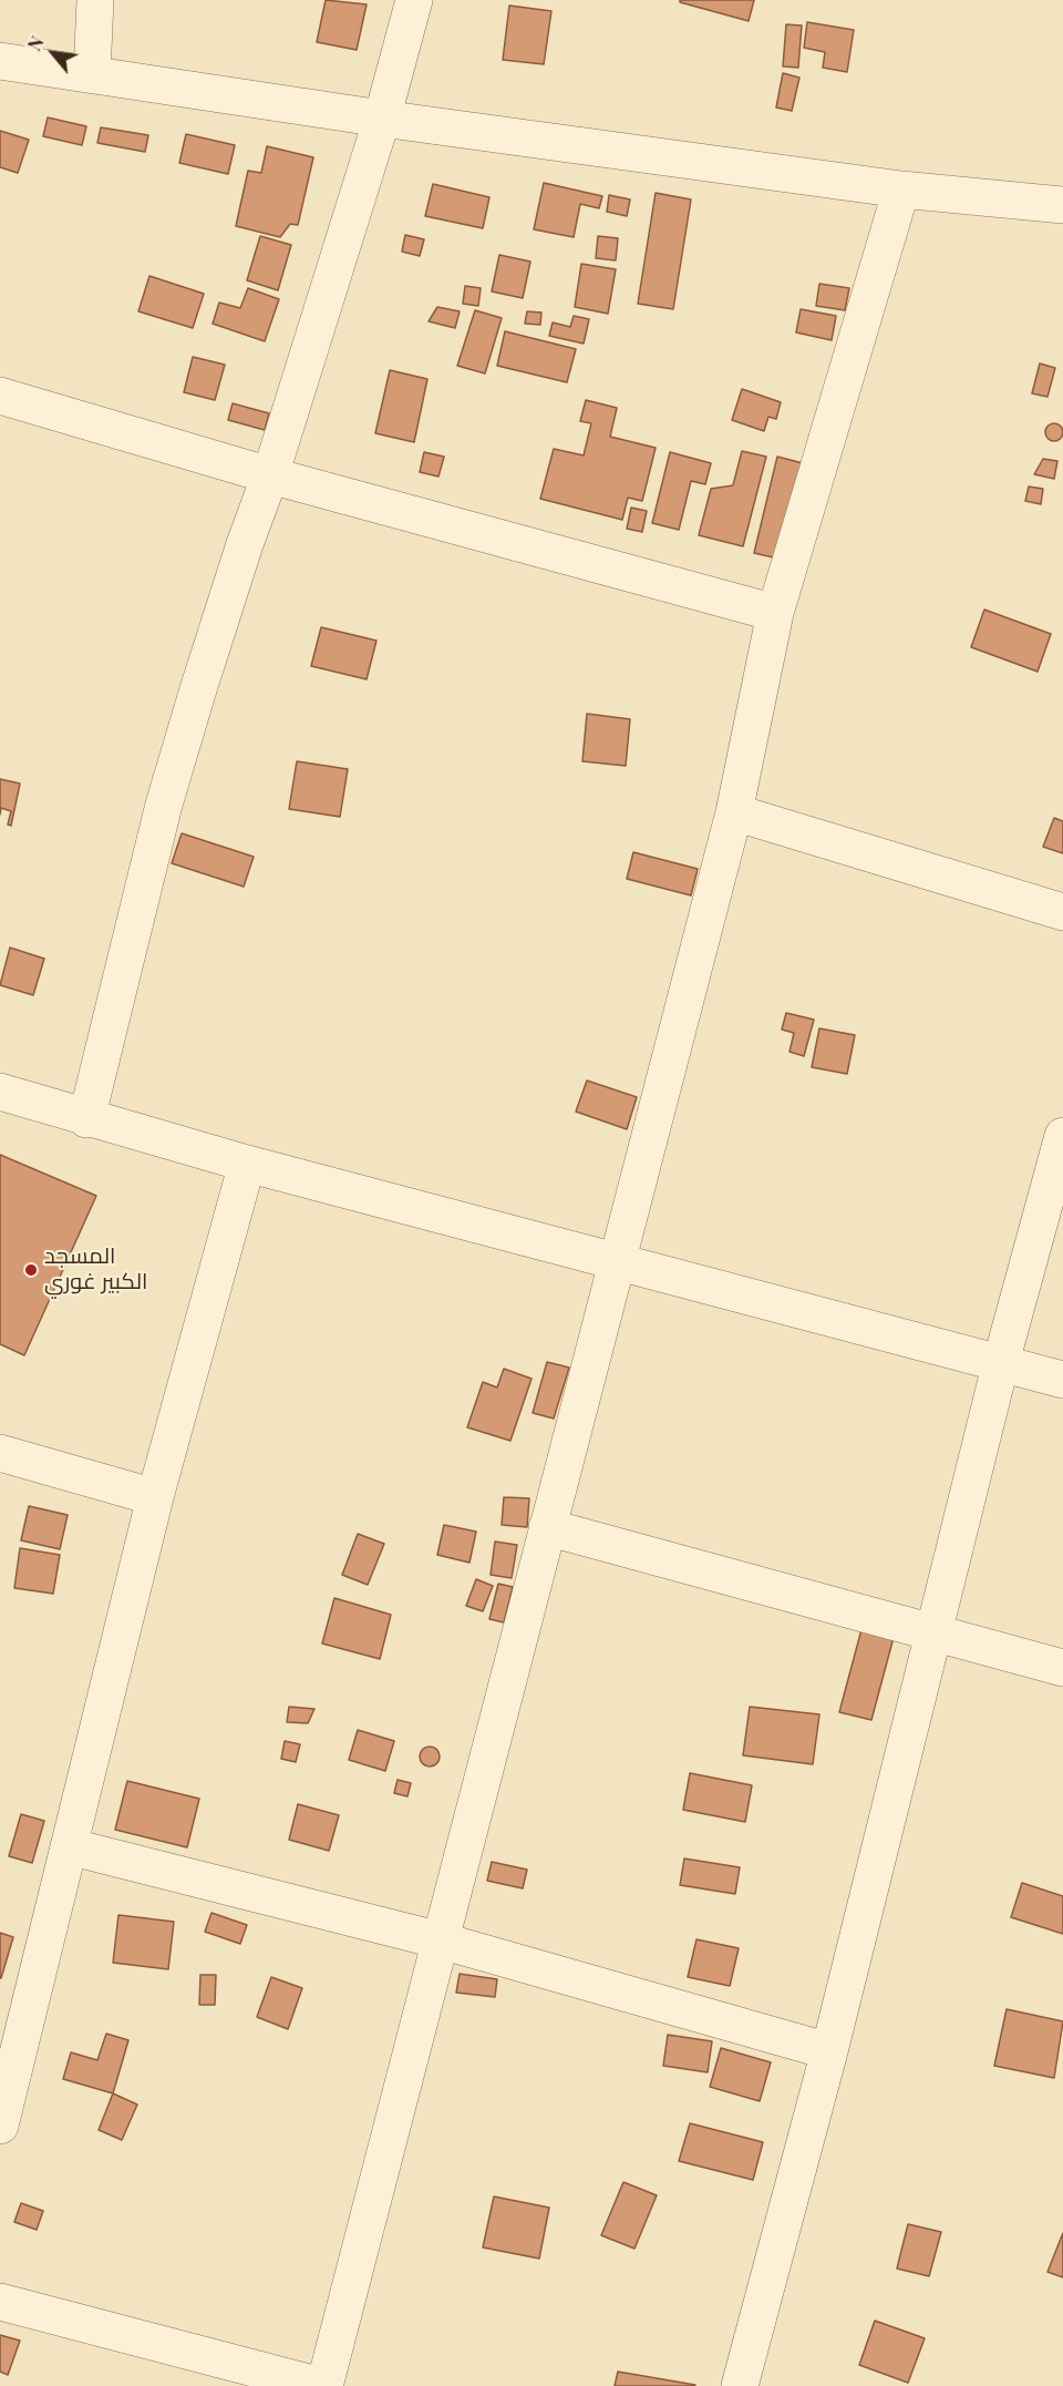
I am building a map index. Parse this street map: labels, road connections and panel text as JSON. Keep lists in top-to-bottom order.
{
  "places": ["المسجد الكبير غوري"],
  "north": "top left"
}
